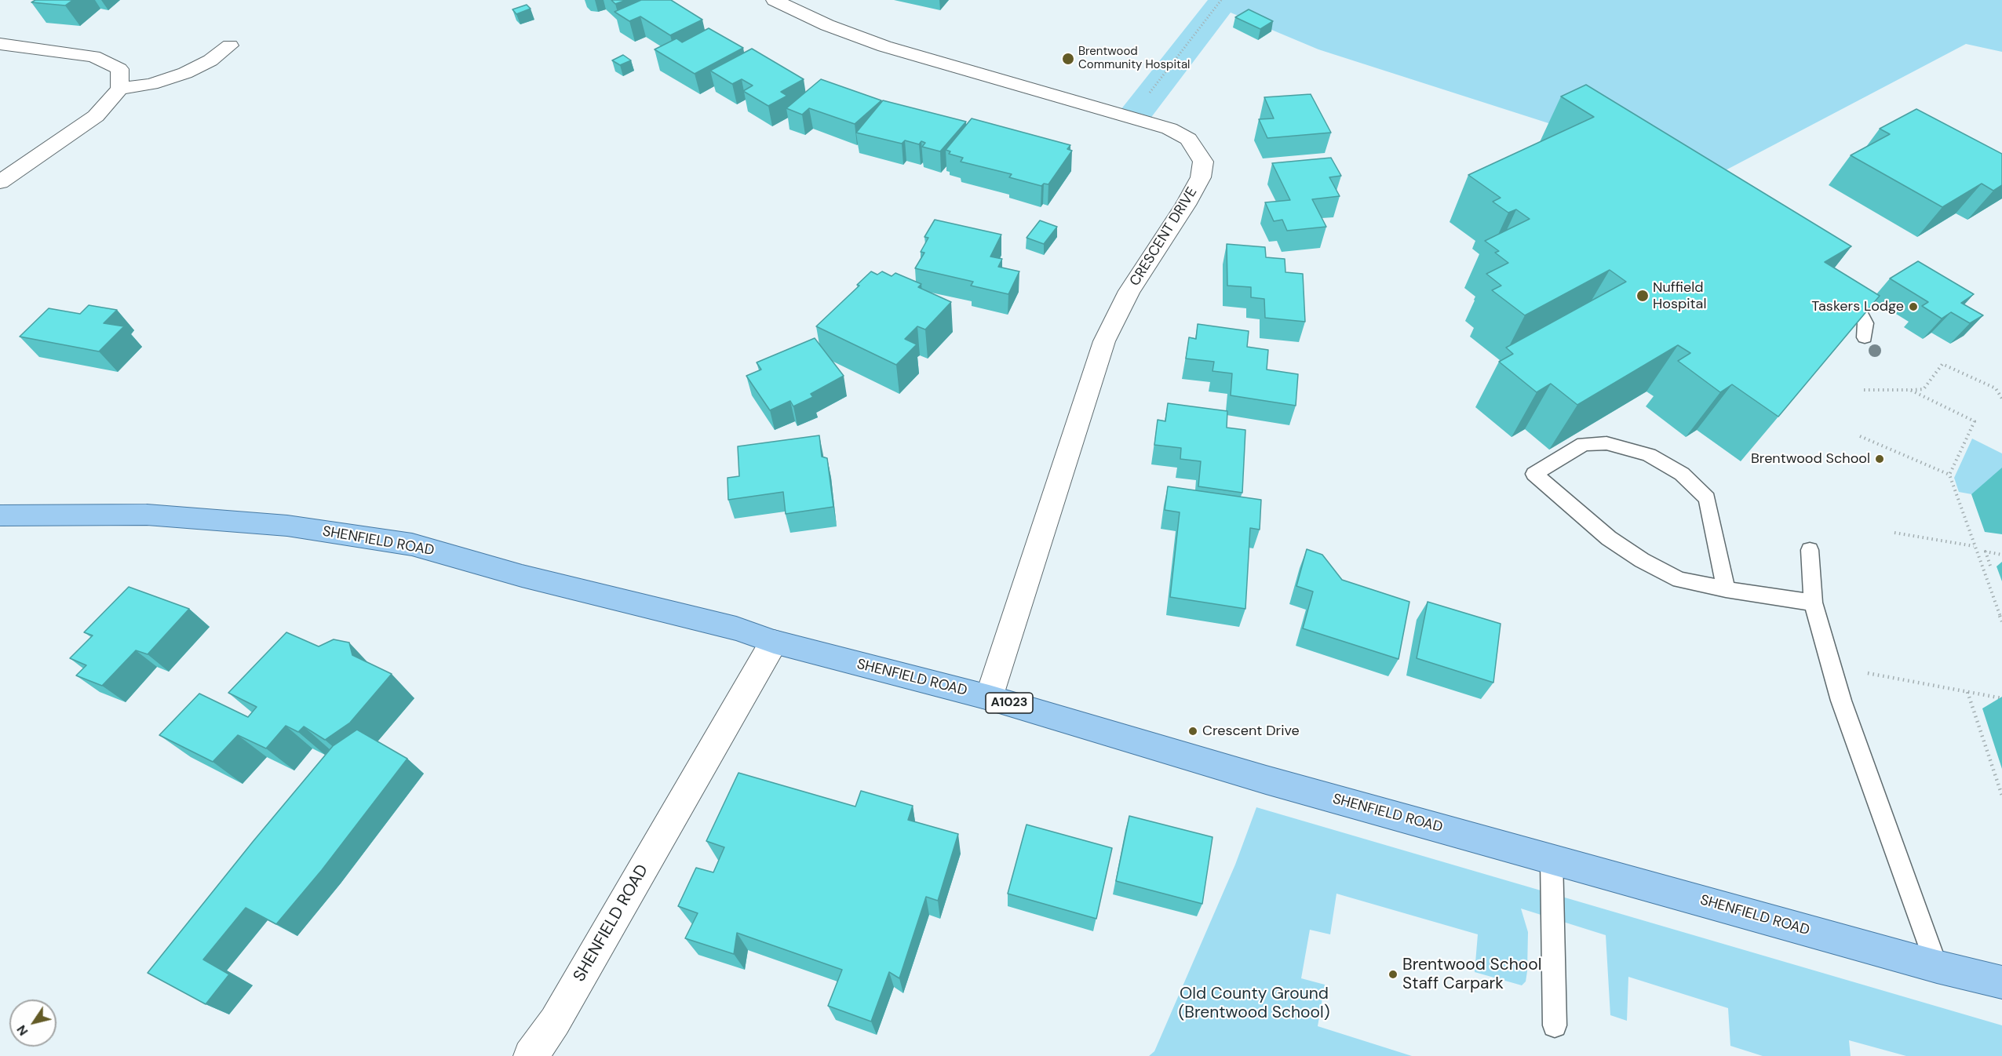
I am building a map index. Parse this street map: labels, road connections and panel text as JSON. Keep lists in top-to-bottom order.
{
  "streets": {
    "main road": ["SHENFIELD ROAD", "A1023"],
    "street": ["CRESCENT DRIVE"]
  },
  "crossings": [
    ["CRESCENT DRIVE", "SHENFIELD ROAD"]
  ],
  "parks": ["Old County Ground (Brentwood School)"],
  "places": [
    "Brentwood Community Hospital",
    "Nuffield Hospital",
    "Taskers Lodge",
    "Brentwood School",
    "Crescent Drive",
    "Brentwood School Staff Carpark"
  ],
  "north": "bottom left"
}
